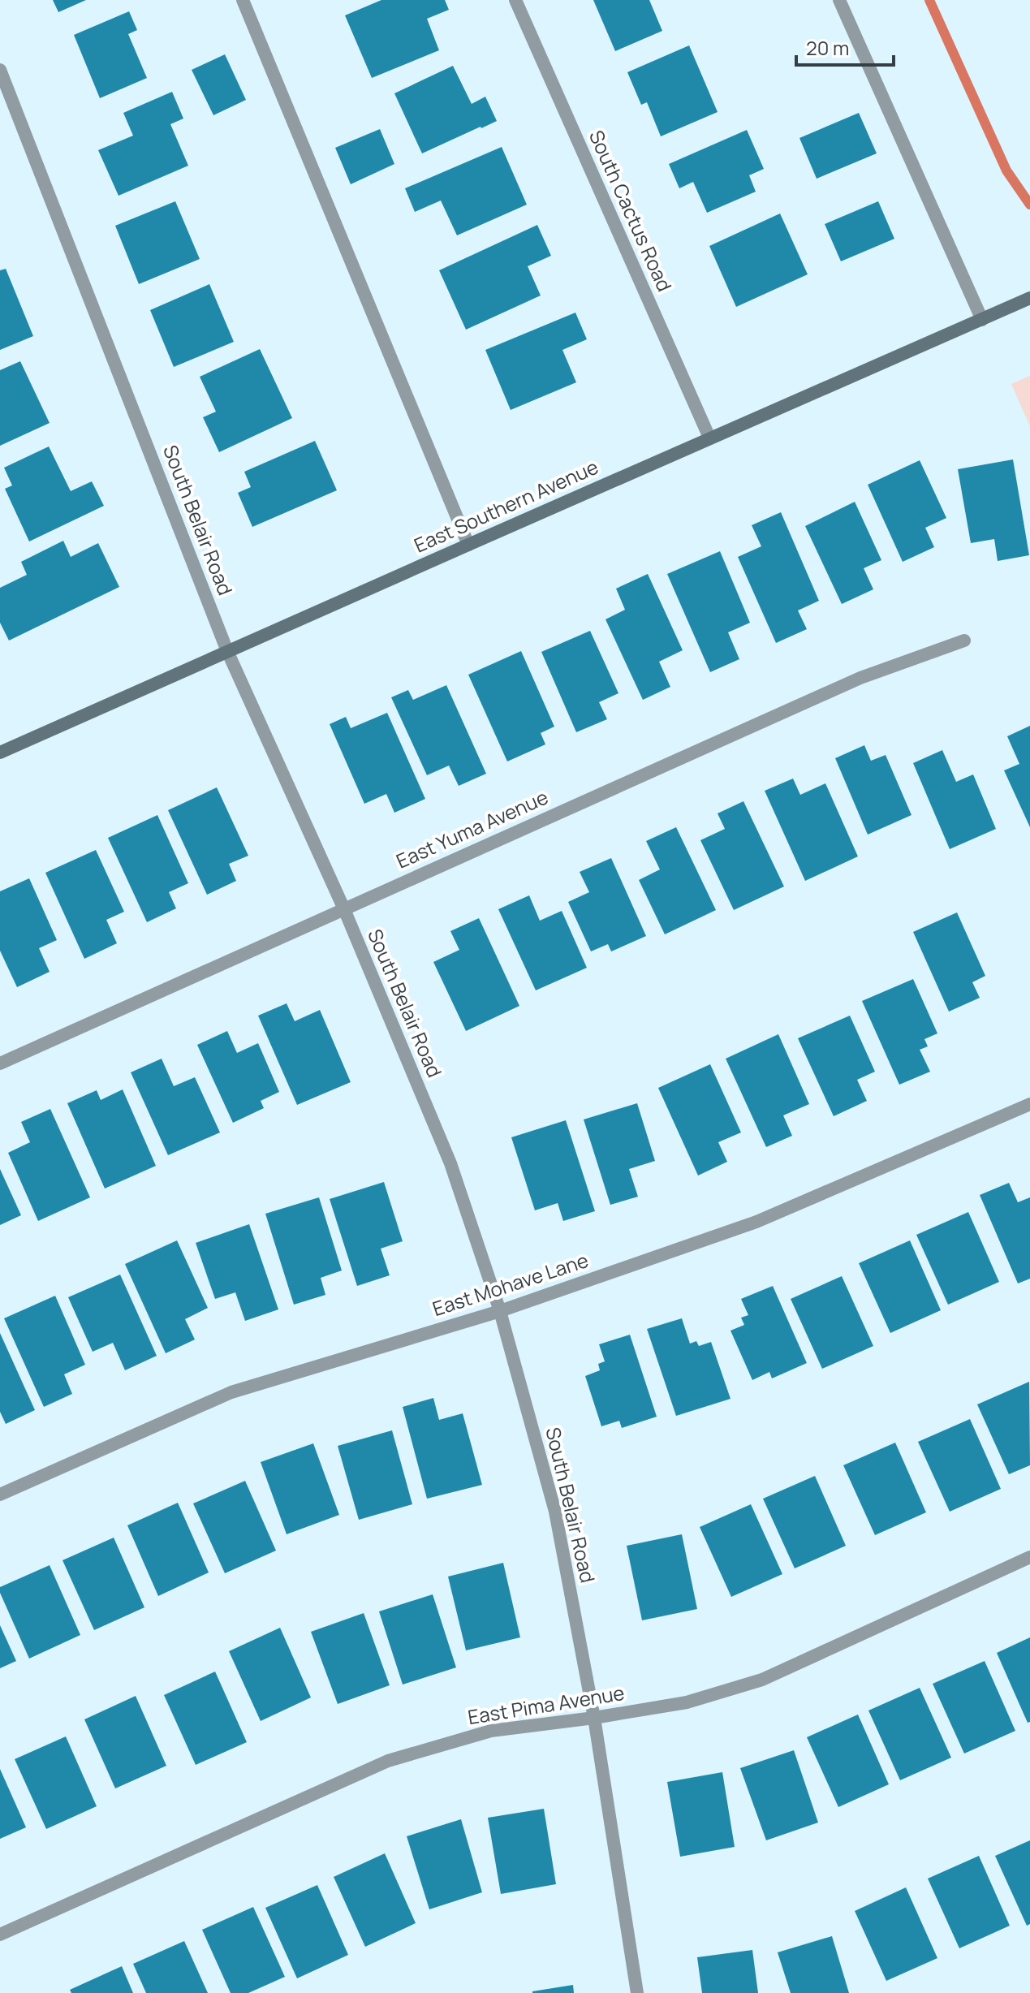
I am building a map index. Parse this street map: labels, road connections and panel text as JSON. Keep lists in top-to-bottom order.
{
  "streets": {
    "main road": ["East Southern Avenue"],
    "street": [
      "South Cactus Road",
      "South Belair Road",
      "East Yuma Avenue",
      "East Mohave Lane",
      "East Pima Avenue"
    ]
  },
  "crossings": [
    ["South Cactus Road", "East Southern Avenue"],
    ["East Southern Avenue", "South Belair Road"],
    ["South Belair Road", "East Yuma Avenue"],
    ["South Belair Road", "East Mohave Lane"],
    ["South Belair Road", "East Pima Avenue"]
  ],
  "scale_bar": "20 m"
}
